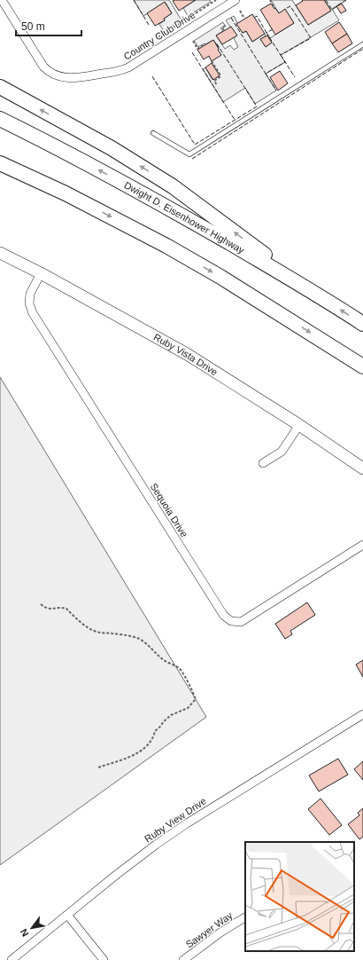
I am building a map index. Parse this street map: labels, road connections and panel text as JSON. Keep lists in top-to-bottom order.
{
  "streets": {
    "highway": ["Dwight D. Eisenhower Highway"],
    "street": [
      "Country Club Drive",
      "Ruby Vista Drive",
      "Sequoia Drive",
      "Ruby View Drive",
      "Sawyer Way"
    ]
  },
  "crossings": [
    ["Ruby Vista Drive", "Sequoia Drive"]
  ],
  "scale_bar": "50 m",
  "north": "bottom left"
}
